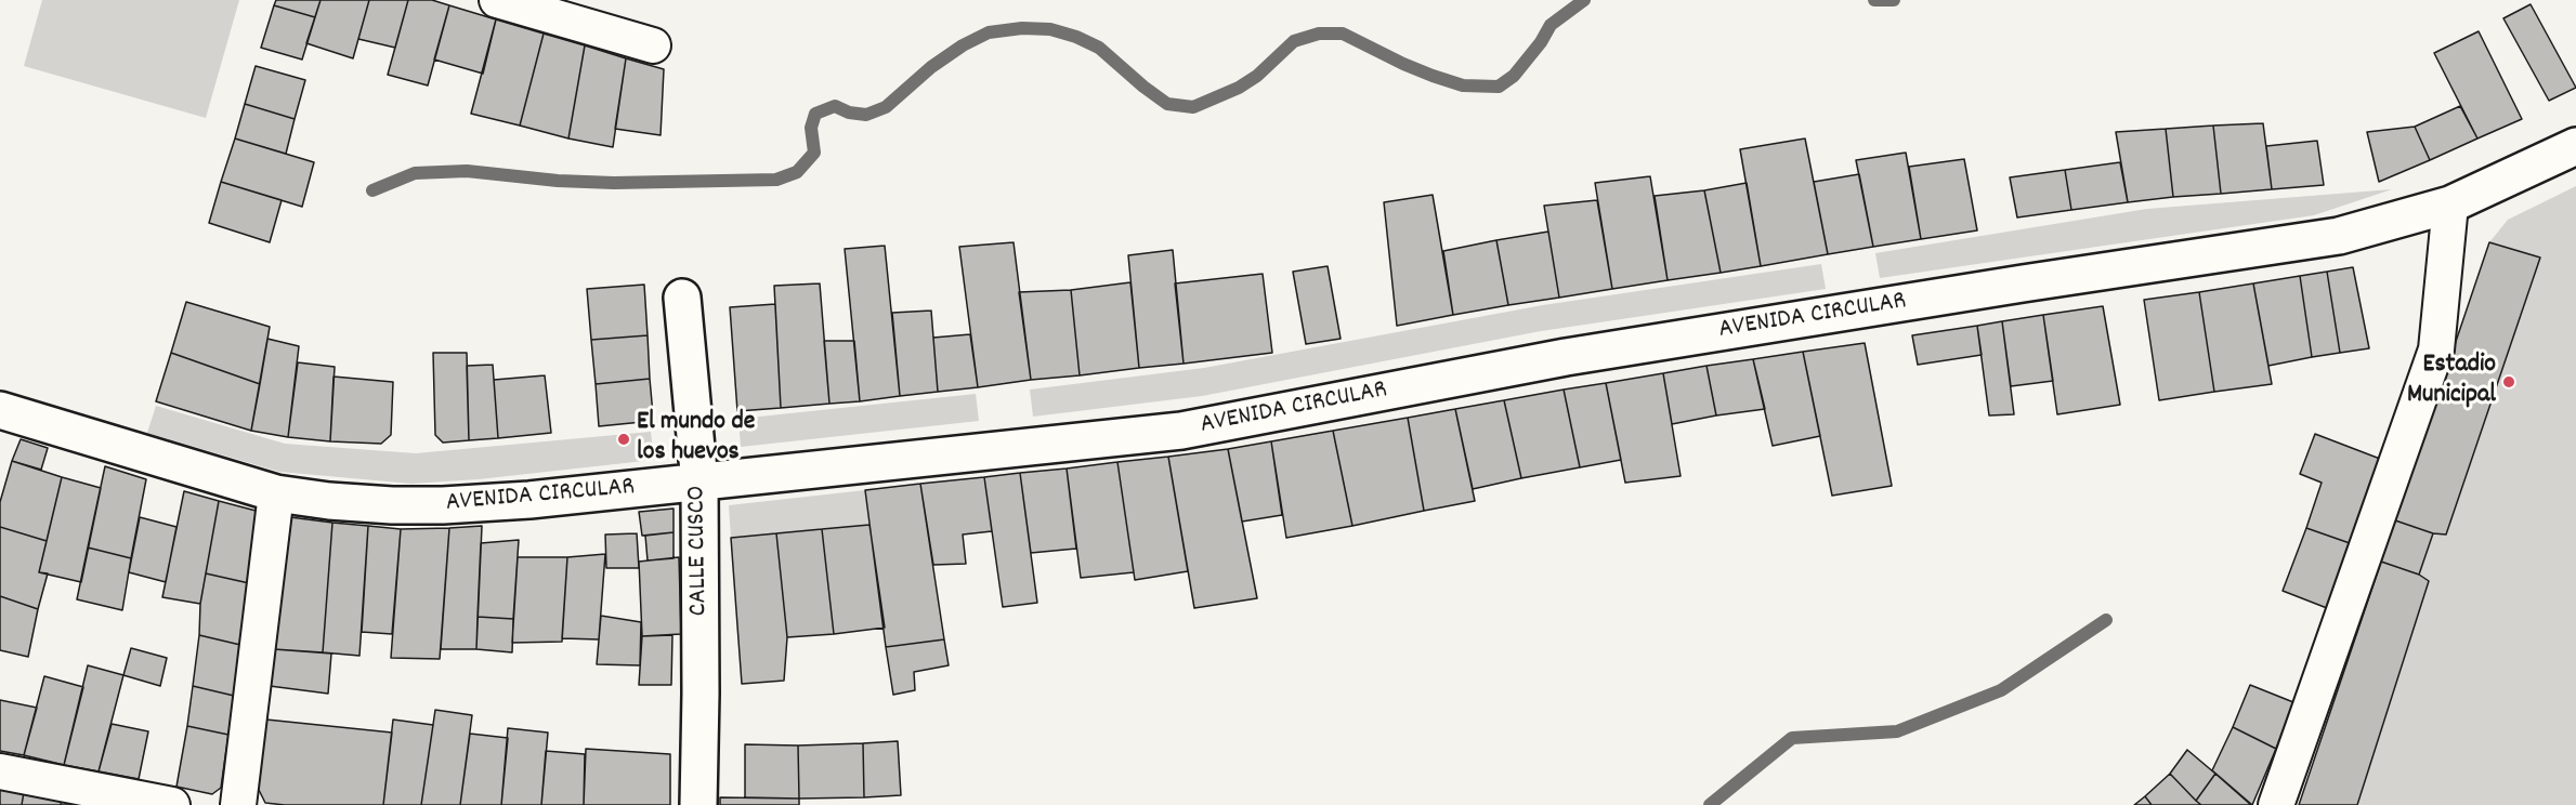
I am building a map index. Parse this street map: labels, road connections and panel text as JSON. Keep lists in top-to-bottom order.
{
  "streets": {
    "street": ["AVENIDA CIRCULAR", "CALLE CUSCO"]
  },
  "crossings": [
    ["AVENIDA CIRCULAR", "CALLE CUSCO"]
  ],
  "places": ["Estadio Municipal", "El mundo de los huevos"]
}
